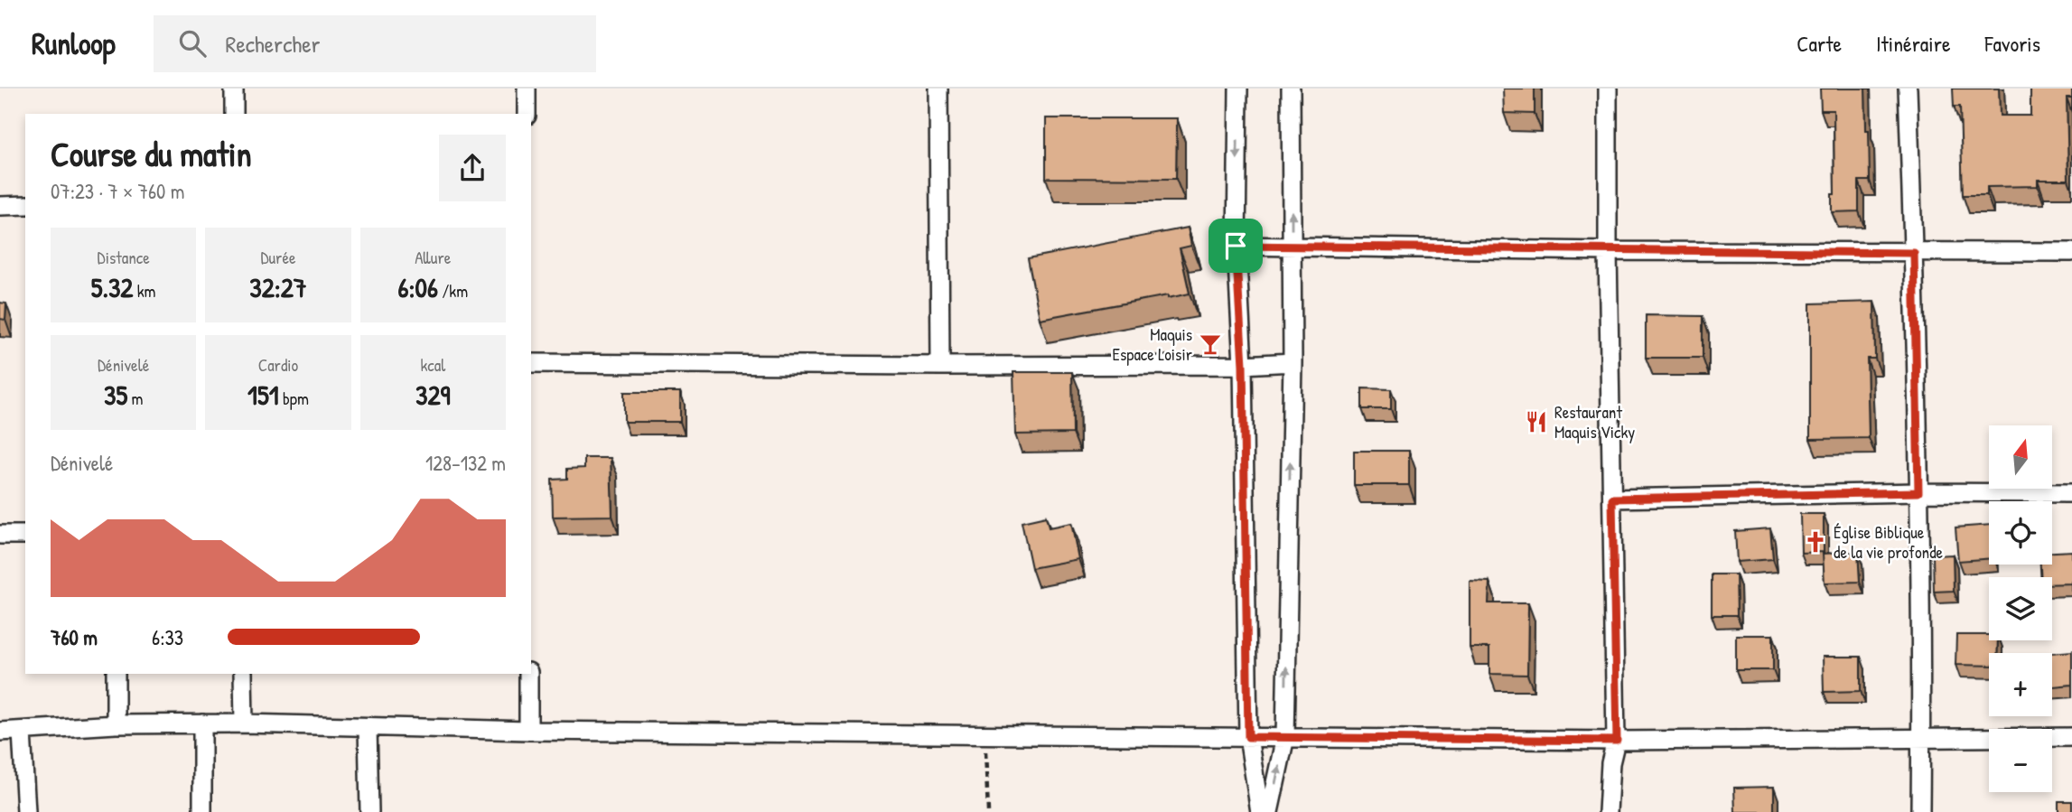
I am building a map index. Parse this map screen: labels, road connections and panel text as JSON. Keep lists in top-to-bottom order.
{
  "places": {
    "bar": ["Maquis Espace Loisir"],
    "restaurant": ["Restaurant Maquis Vicky"],
    "church": ["Église Biblique de la vie profonde"]
  },
  "north": "top",
  "page": {
    "header": "Runloop",
    "search": "Rechercher",
    "nav": ["Carte", "Itinéraire", "Favoris"],
    "heading": ["Course du matin", "07:23 · 7 × 760 m"],
    "stats": [
      ["Distance", "5.32 km"],
      ["Durée", "32:27"],
      ["Allure", "6:06 /km"],
      ["Dénivelé", "35 m"],
      ["Cardio", "151 bpm"],
      ["kcal", "329"]
    ],
    "map_buttons": ["+", "−"],
    "chart": ["Dénivelé", "128–132 m"],
    "list": [
      {
        "name": "760 m",
        "note": "6:33"
      }
    ]
  }
}
